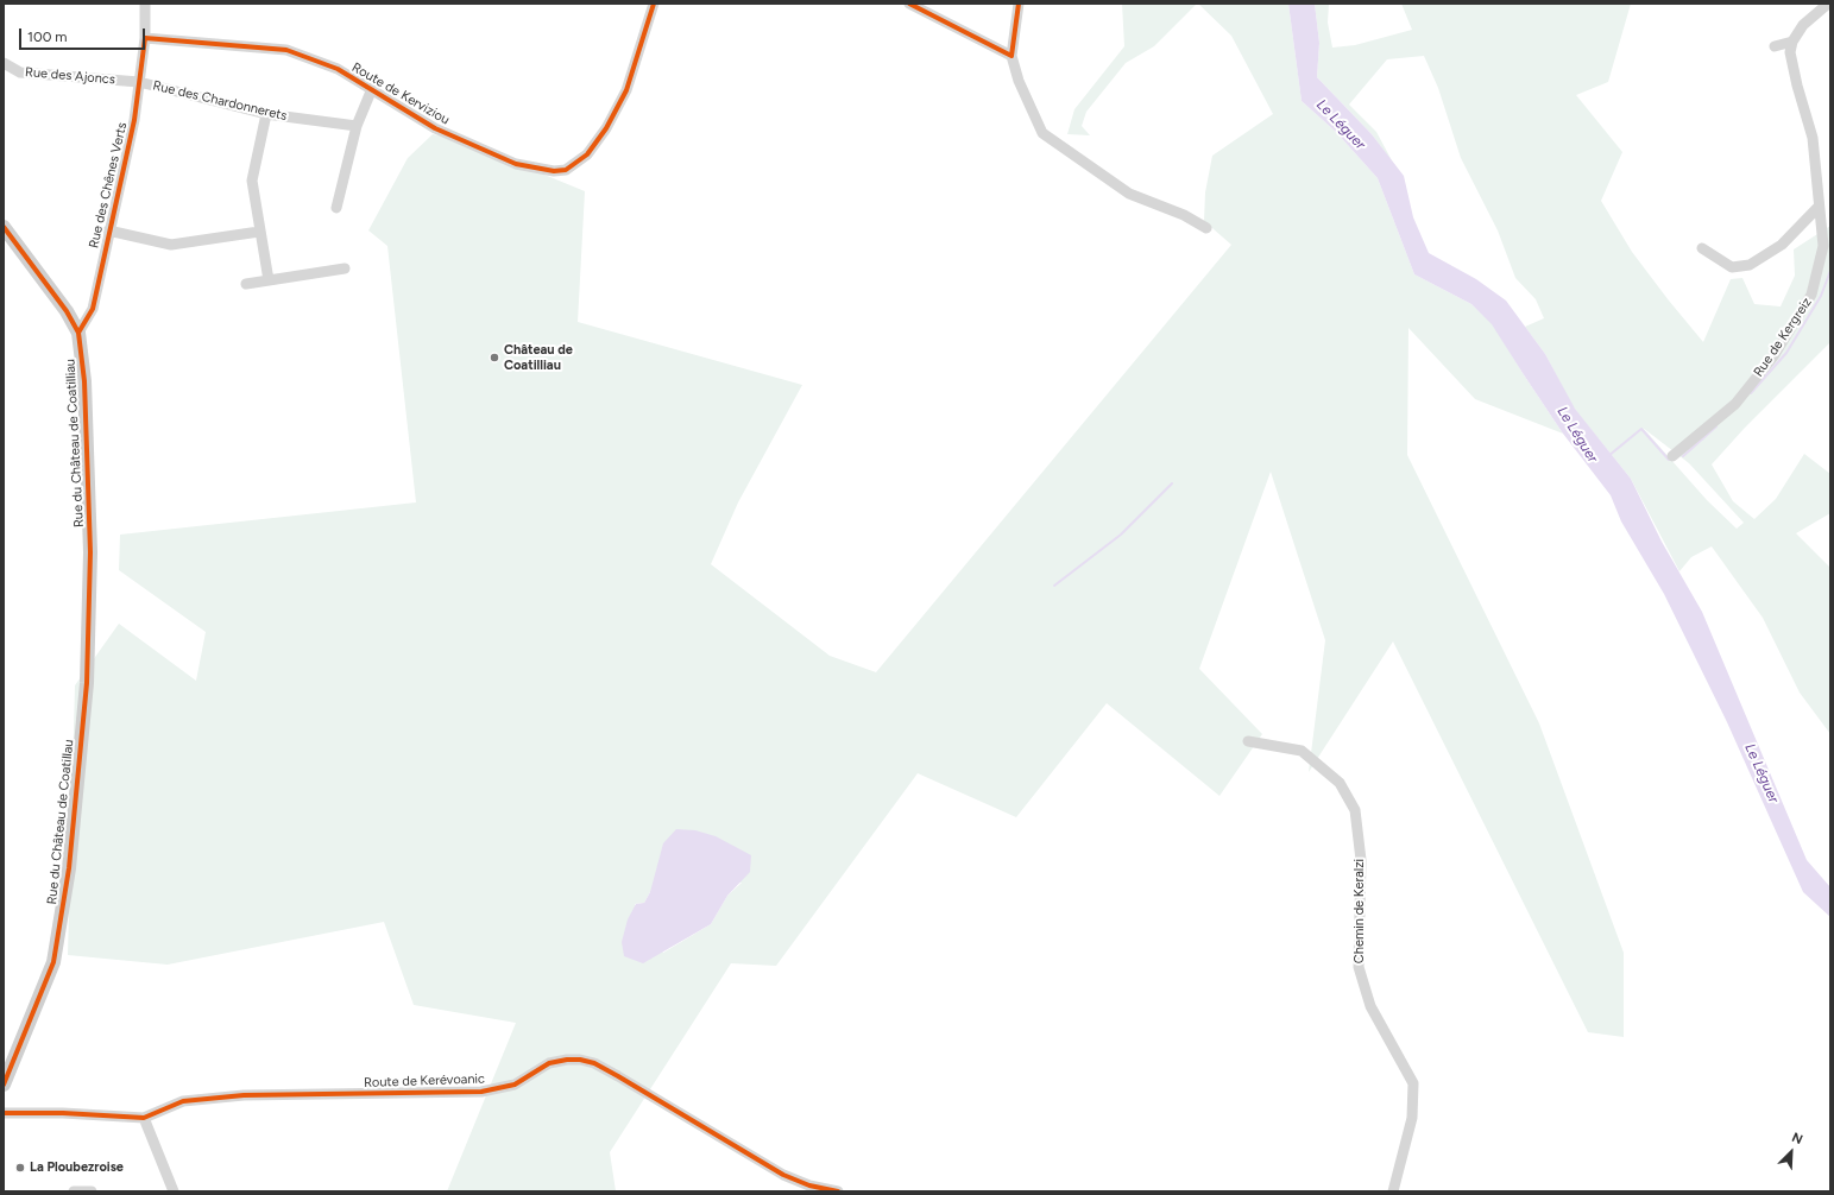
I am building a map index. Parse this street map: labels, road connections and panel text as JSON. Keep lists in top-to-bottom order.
{
  "streets": {
    "main road": ["Rue du Château de Coatilliau", "Rue du Château de Coatillau"],
    "street": [
      "Rue des Ajoncs",
      "Route de Kerviziou",
      "Rue des Chardonnerets",
      "Rue des Chênes Verts",
      "Rue de Kergreiz",
      "Chemin de Keralzi",
      "Route de Kerévoanic"
    ]
  },
  "crossings": [
    ["Rue des Ajoncs", "Rue des Chardonnerets"],
    ["Rue des Ajoncs", "Rue des Chênes Verts"],
    ["Route de Kerviziou", "Rue des Chênes Verts"],
    ["Rue des Chardonnerets", "Rue des Chênes Verts"],
    ["Rue des Chênes Verts", "Rue du Château de Coatilliau"],
    ["Rue du Château de Coatilliau", "Rue du Château de Coatillau"]
  ],
  "water": ["Le Léguer"],
  "places": ["Château de Coatilliau", "La Ploubezroise"],
  "scale_bar": "100 m",
  "north": "top right"
}
